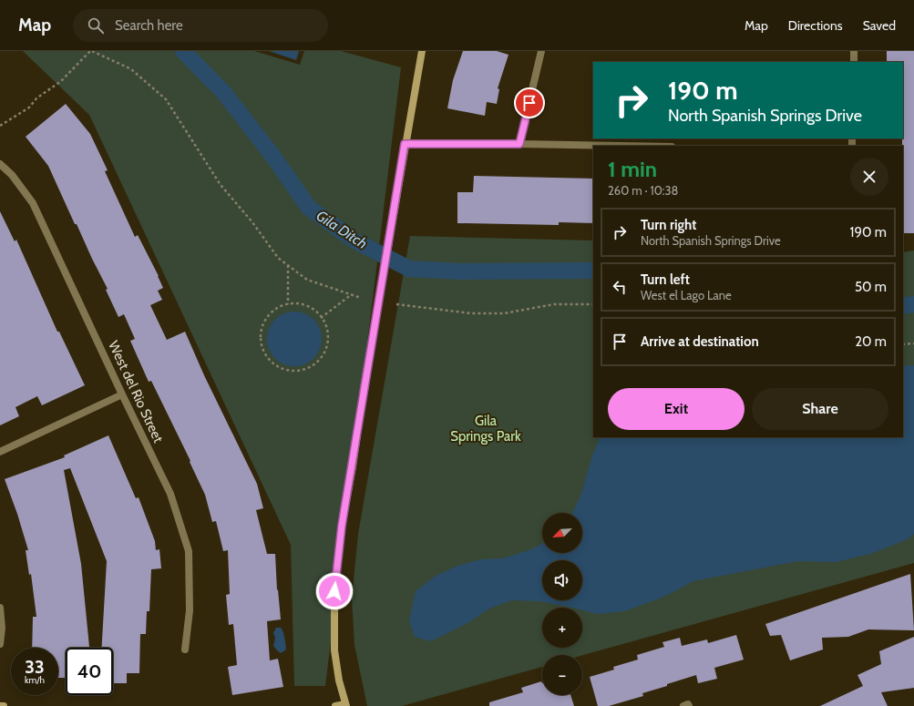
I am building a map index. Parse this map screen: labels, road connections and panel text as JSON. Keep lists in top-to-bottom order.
{
  "streets": {
    "street": ["West del Rio Street"]
  },
  "water": ["Gila Ditch"],
  "parks": ["Gila Springs Park"],
  "north": "bottom left",
  "page": {
    "header": "Map",
    "search": "Search here",
    "nav": ["Map", "Directions", "Saved"],
    "turn": ["190 m", "North Spanish Springs Drive"],
    "heading": ["1 min", "260 m · 10:38"],
    "list": [
      {
        "name": "Turn right",
        "note": "North Spanish Springs Drive",
        "value": "190 m"
      },
      {
        "name": "Turn left",
        "note": "West el Lago Lane",
        "value": "50 m"
      },
      {
        "name": "Arrive at destination",
        "value": "20 m"
      }
    ],
    "buttons": ["Exit", "Share"],
    "map_buttons": ["+", "−"],
    "speed": "33 km/h",
    "limit": "40"
  }
}
